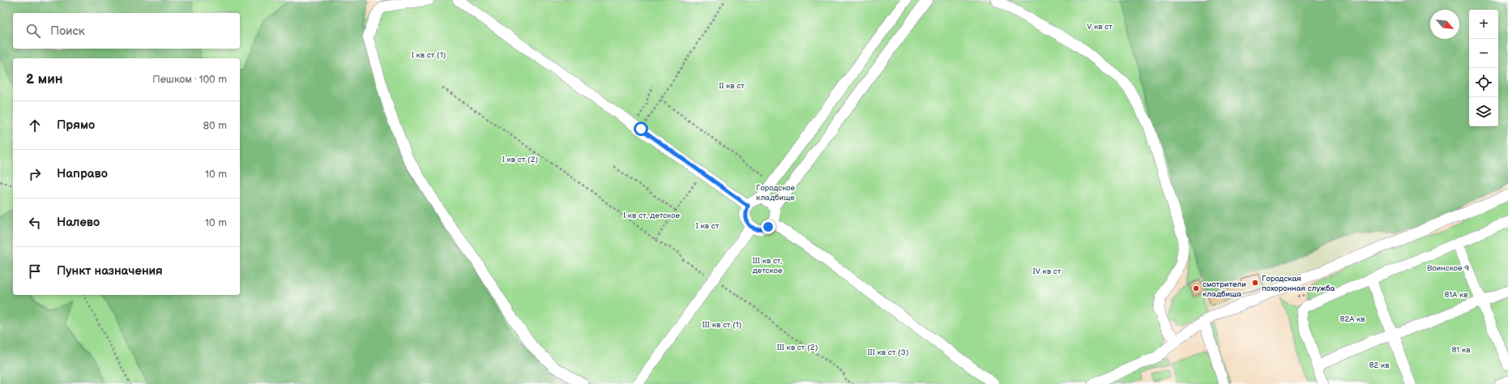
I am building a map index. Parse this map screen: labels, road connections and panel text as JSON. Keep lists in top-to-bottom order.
{
  "parks": [
    "V кв ст",
    "I кв ст (1)",
    "II кв ст",
    "I кв ст (2)",
    "Городское кладбище",
    "I кв ст, детское",
    "I кв ст",
    "III кв ст, детское",
    "Воинское 9",
    "IV кв ст",
    "81А кв",
    "82А кв",
    "III кв ст (1)",
    "III кв ст (2)",
    "81 кв",
    "III кв ст (3)",
    "82 кв"
  ],
  "places": ["Городская похоронная служба", "смотрители кладбища"],
  "north": "bottom right",
  "page": {
    "map_buttons": ["+", "−"],
    "search": "Поиск",
    "heading": ["2 мин", "Пешком · 100 m"],
    "list": [
      ["Прямо", "80 m"],
      ["Направо", "10 m"],
      ["Налево", "10 m"],
      "Пункт назначения"
    ]
  }
}
